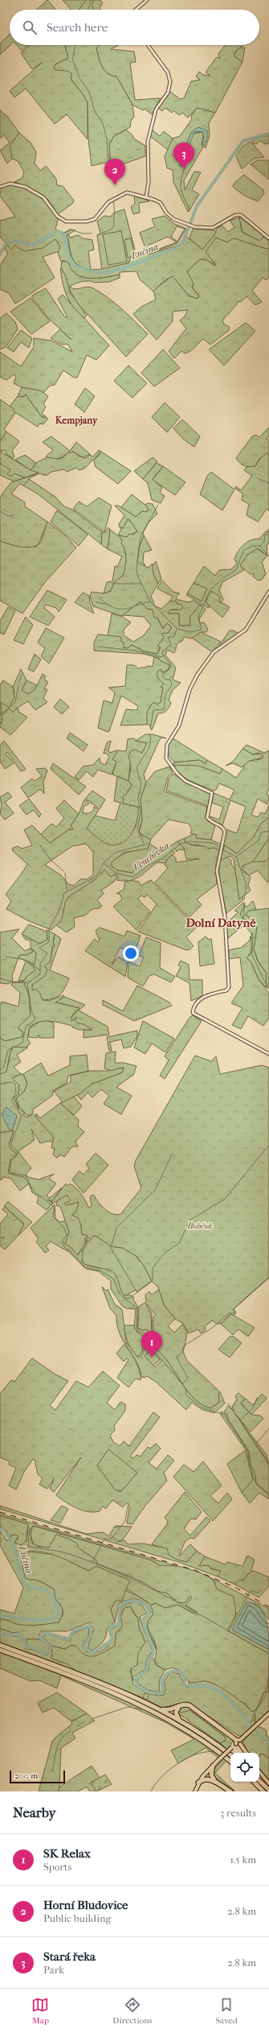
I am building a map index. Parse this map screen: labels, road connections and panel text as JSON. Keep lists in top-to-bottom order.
{
  "districts": ["Kempjany", "Dolní Datyně"],
  "water": ["Lučina", "Venclůvka"],
  "parks": ["Bobčok"],
  "scale_bar": "200 m",
  "page": {
    "search": "Search here",
    "pins": ["3", "2", "1"],
    "scale": "200 m",
    "heading": ["Nearby", "3 results"],
    "list": [
      {
        "mark": "1",
        "name": "SK Relax",
        "note": "Sports",
        "value": "1.5 km"
      },
      {
        "mark": "2",
        "name": "Horní Bludovice",
        "note": "Public building",
        "value": "2.8 km"
      },
      {
        "mark": "3",
        "name": "Stará řeka",
        "note": "Park",
        "value": "2.8 km"
      }
    ],
    "nav": ["Map", "Directions", "Saved"]
  }
}
